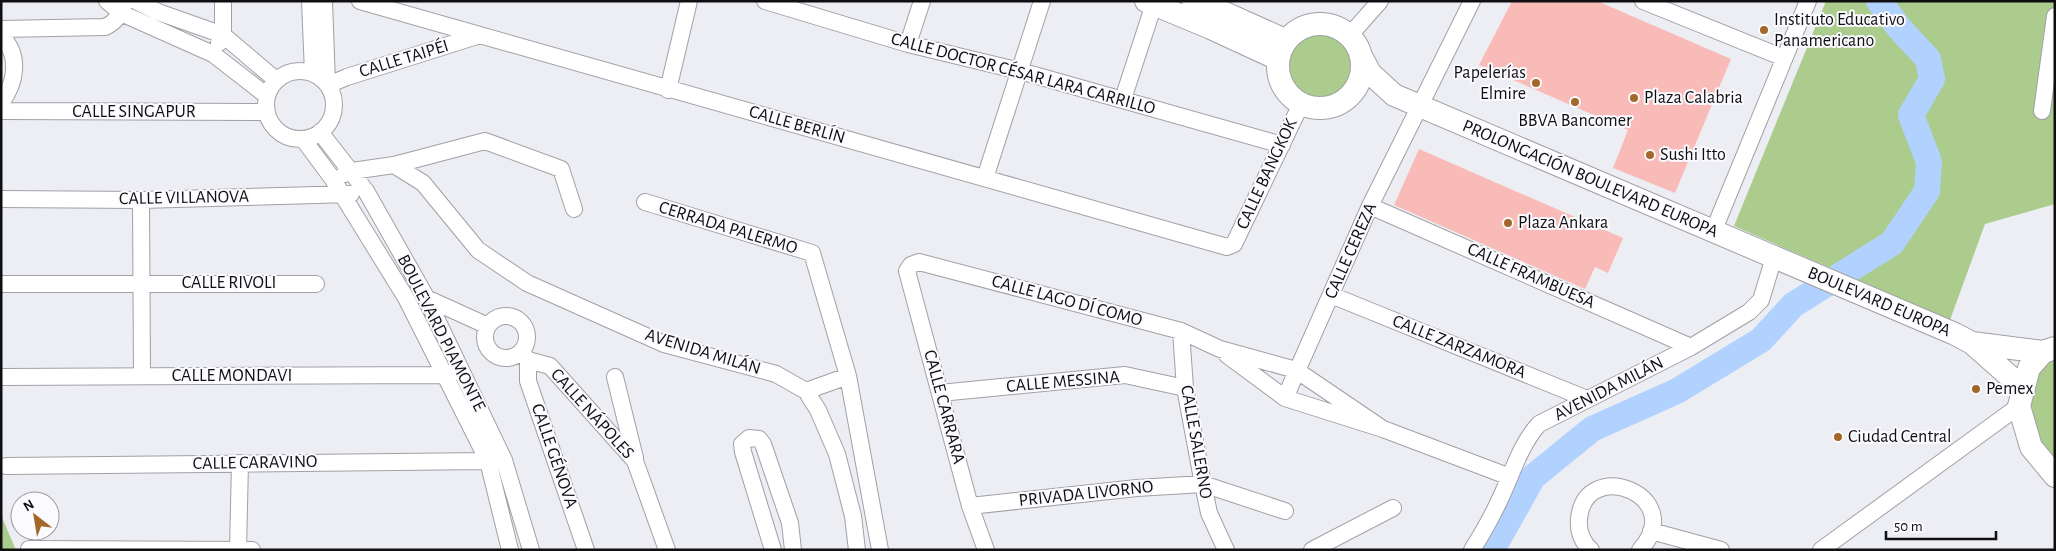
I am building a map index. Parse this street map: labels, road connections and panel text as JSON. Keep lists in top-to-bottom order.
{
  "streets": {
    "main road": ["PROLONGACIÓN BOULEVARD EUROPA", "BOULEVARD EUROPA"],
    "street": [
      "CALLE TAIPÉI",
      "CALLE DOCTOR CÉSAR LARA CARRILLO",
      "CALLE SINGAPUR",
      "CALLE BERLÍN",
      "CALLE BANGKOK",
      "CALLE VILLANOVA",
      "CERRADA PALERMO",
      "CALLE CEREZA",
      "CALLE FRAMBUESA",
      "CALLE RIVOLI",
      "CALLE LAGO DÍ COMO",
      "BOULEVARD PIAMONTE",
      "CALLE ZARZAMORA",
      "AVENIDA MILÁN",
      "CALLE MONDAVI",
      "CALLE MESSINA",
      "CALLE CARRARA",
      "CALLE NÁPOLES",
      "CALLE SALERNO",
      "CALLE GÉNOVA",
      "CALLE CARAVINO",
      "PRIVADA LIVORNO"
    ]
  },
  "crossings": [
    ["CALLE TAIPÉI", "CALLE SINGAPUR"],
    ["CALLE TAIPÉI", "CALLE BERLÍN"],
    ["CALLE TAIPÉI", "BOULEVARD PIAMONTE"],
    ["CALLE DOCTOR CÉSAR LARA CARRILLO", "CALLE BANGKOK"],
    ["CALLE SINGAPUR", "BOULEVARD PIAMONTE"],
    ["CALLE BERLÍN", "CALLE BANGKOK"],
    ["CALLE BANGKOK", "PROLONGACIÓN BOULEVARD EUROPA"],
    ["PROLONGACIÓN BOULEVARD EUROPA", "CALLE CEREZA"],
    ["PROLONGACIÓN BOULEVARD EUROPA", "BOULEVARD EUROPA"],
    ["PROLONGACIÓN BOULEVARD EUROPA", "AVENIDA MILÁN"],
    ["CALLE VILLANOVA", "BOULEVARD PIAMONTE"],
    ["CALLE CEREZA", "CALLE FRAMBUESA"],
    ["CALLE CEREZA", "CALLE LAGO DÍ COMO"],
    ["CALLE CEREZA", "CALLE ZARZAMORA"],
    ["CALLE FRAMBUESA", "AVENIDA MILÁN"],
    ["CALLE LAGO DÍ COMO", "CALLE CARRARA"],
    ["CALLE LAGO DÍ COMO", "CALLE SALERNO"],
    ["BOULEVARD EUROPA", "AVENIDA MILÁN"],
    ["BOULEVARD PIAMONTE", "CALLE MONDAVI"],
    ["BOULEVARD PIAMONTE", "CALLE CARAVINO"],
    ["CALLE ZARZAMORA", "AVENIDA MILÁN"],
    ["CALLE MESSINA", "CALLE CARRARA"],
    ["CALLE MESSINA", "CALLE SALERNO"],
    ["CALLE CARRARA", "PRIVADA LIVORNO"],
    ["CALLE NÁPOLES", "CALLE GÉNOVA"],
    ["CALLE SALERNO", "PRIVADA LIVORNO"]
  ],
  "places": [
    "Instituto Educativo Panamericano",
    "Papelerías Elmire",
    "Plaza Calabria",
    "BBVA Bancomer",
    "Sushi Itto",
    "Plaza Ankara",
    "Pemex",
    "Ciudad Central"
  ],
  "scale_bar": "50 m",
  "north": "top left"
}
